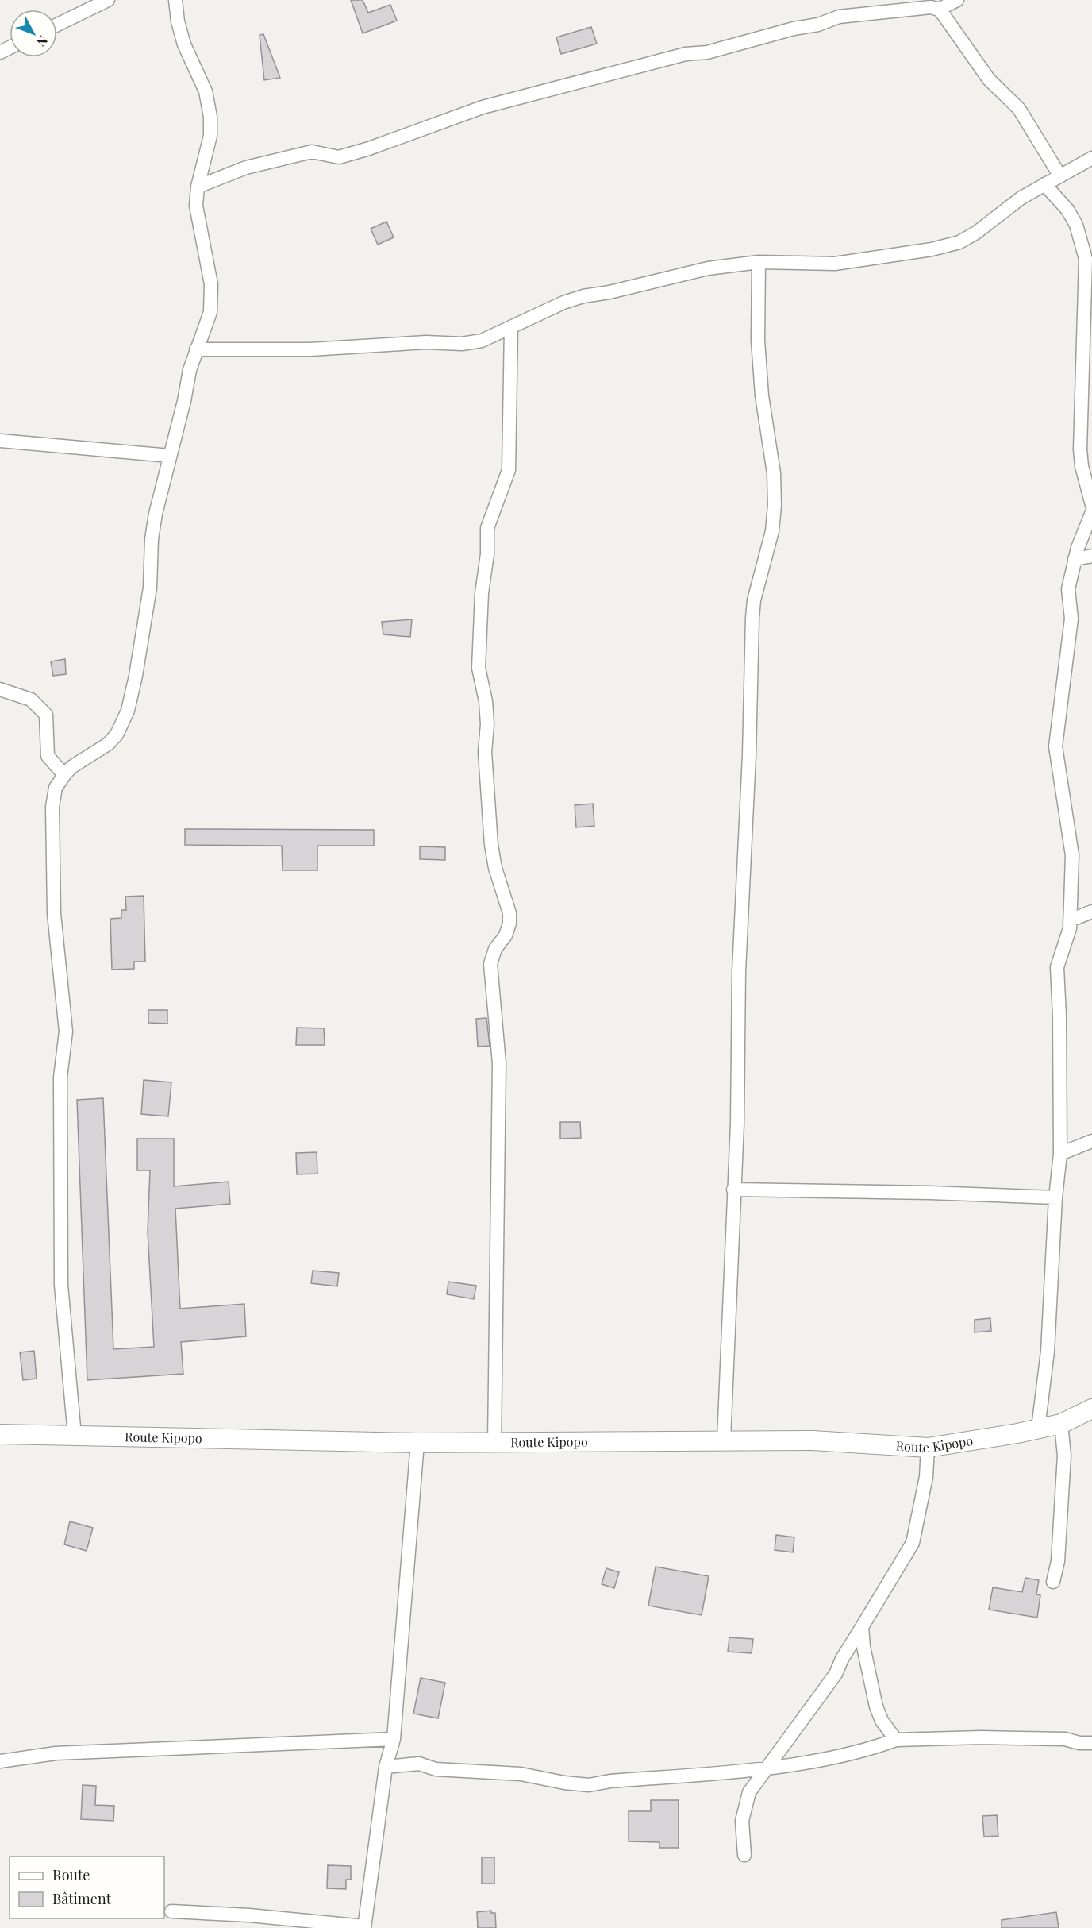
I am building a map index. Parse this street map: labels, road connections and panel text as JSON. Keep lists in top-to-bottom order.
{
  "streets": {
    "main road": ["Route Kipopo"]
  },
  "legend": ["Route", "Bâtiment"],
  "north": "bottom right"
}
